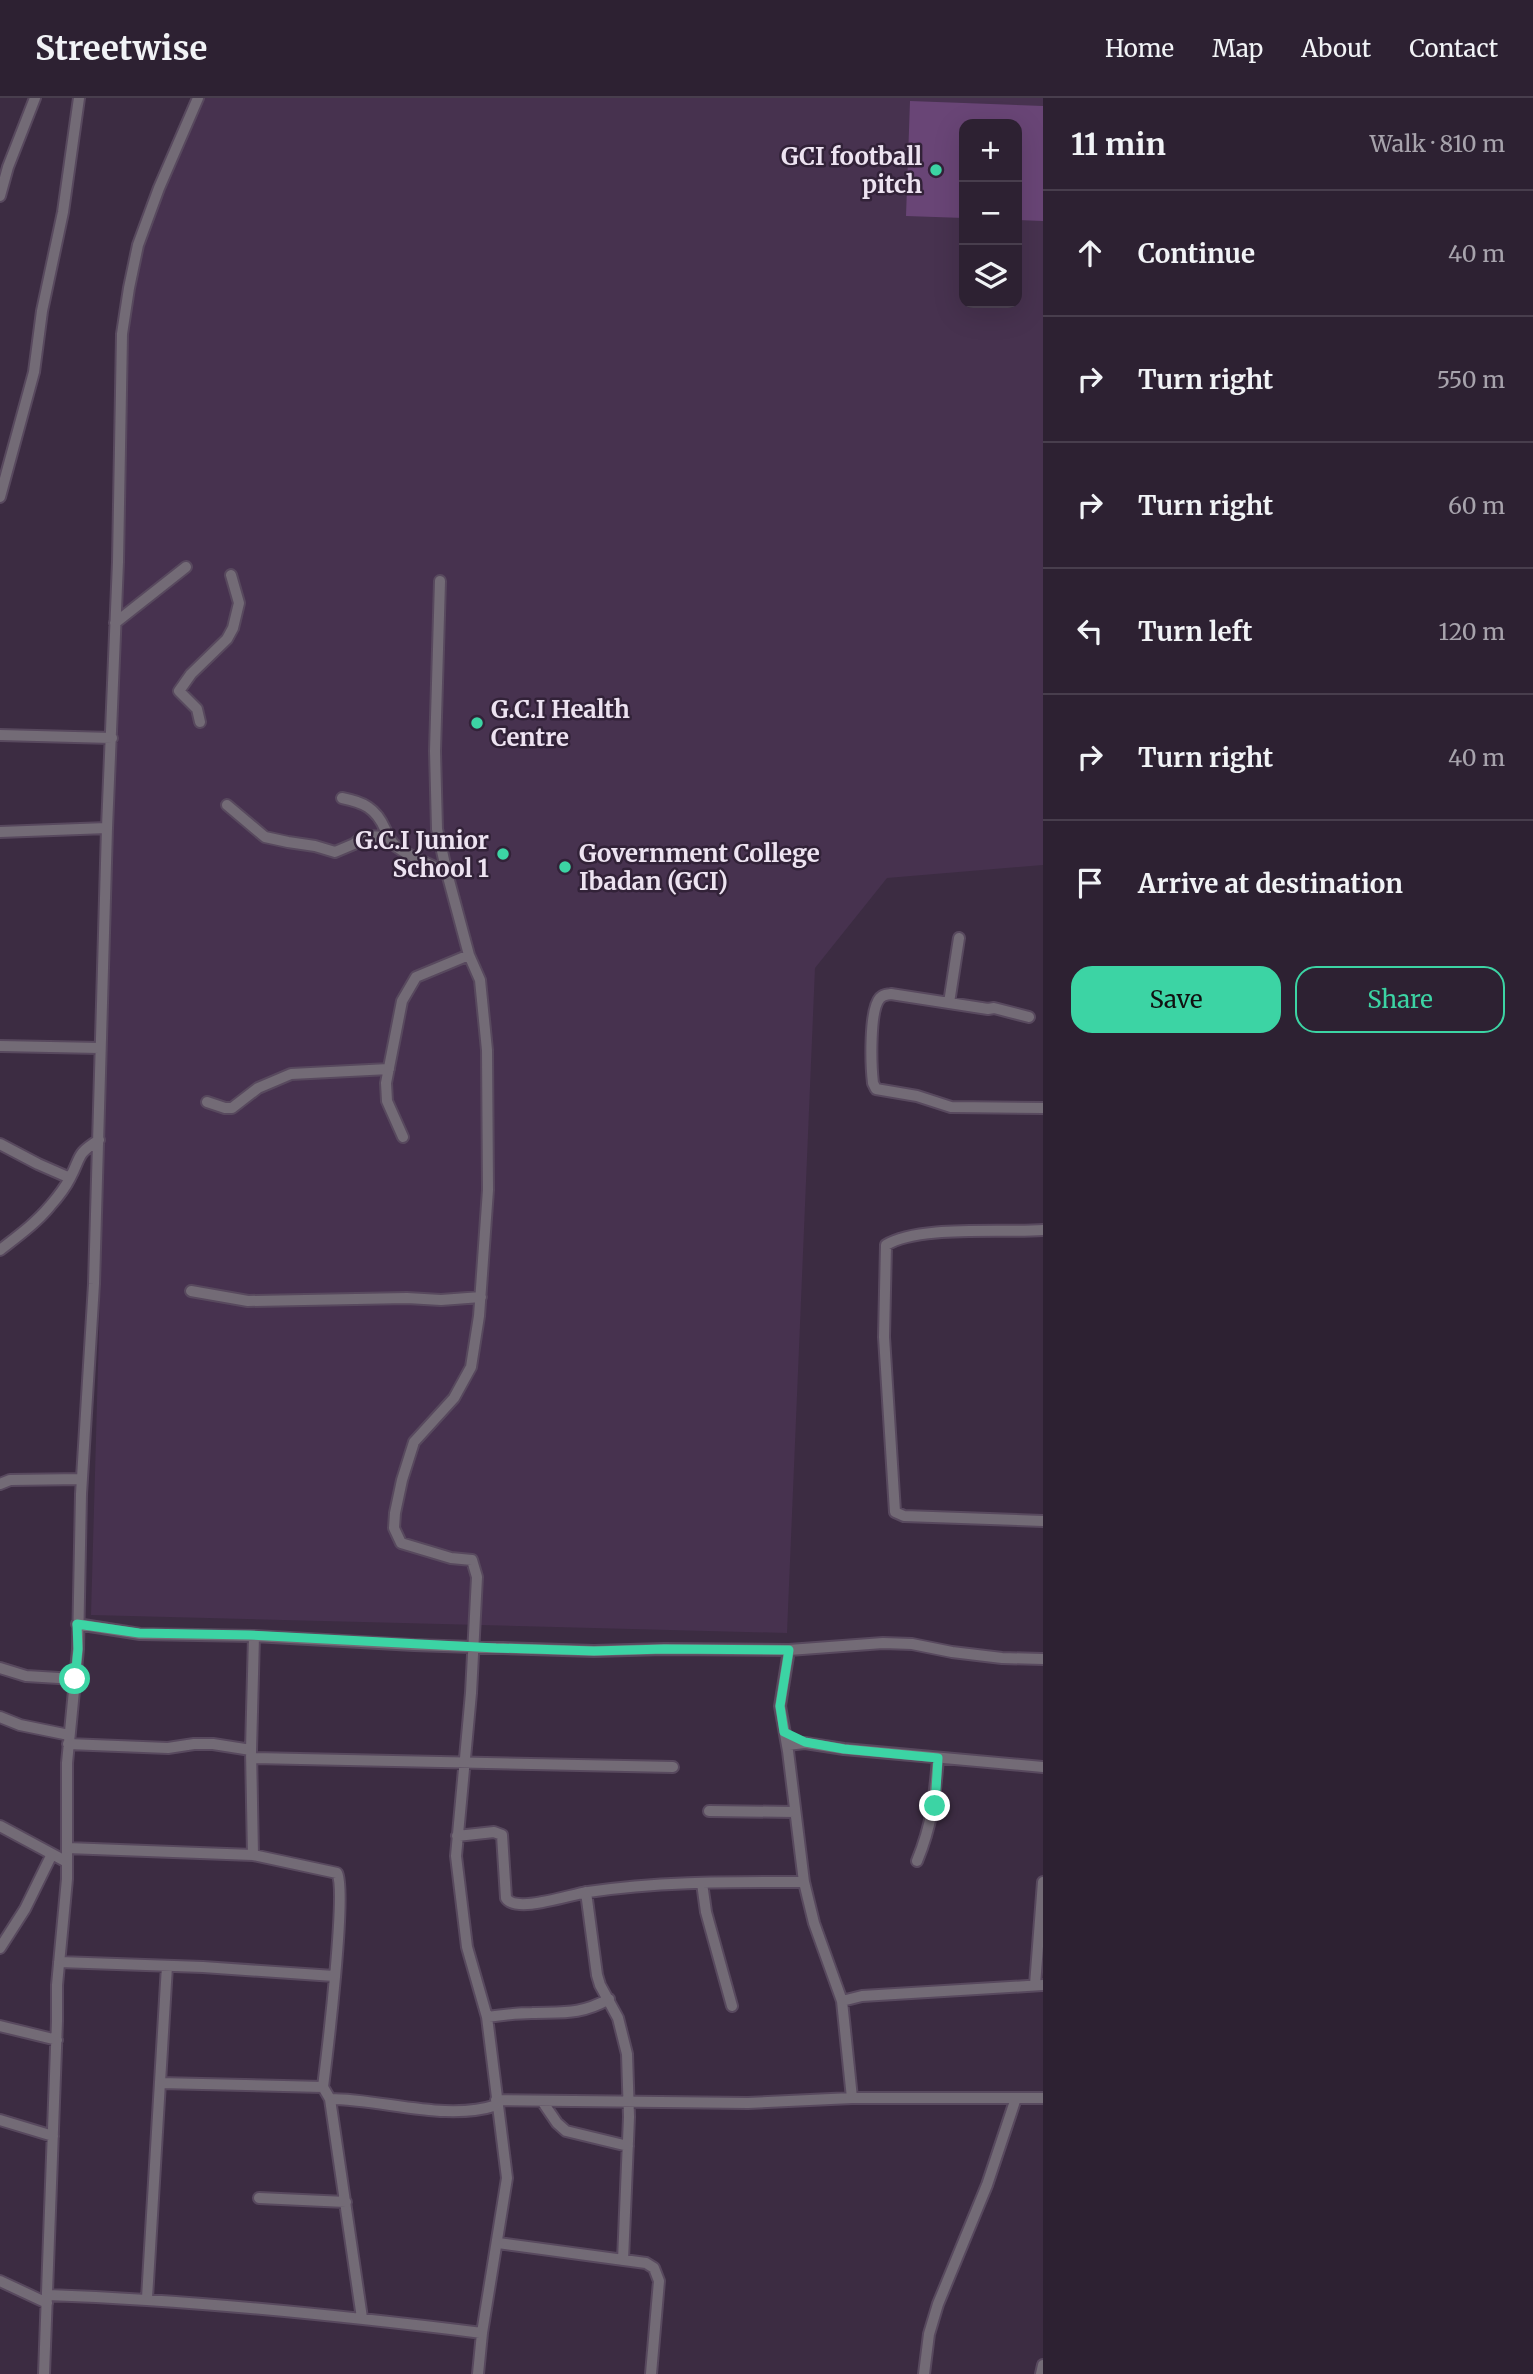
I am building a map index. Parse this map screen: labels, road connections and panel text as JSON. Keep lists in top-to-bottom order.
{
  "places": [
    "GCI football pitch",
    "G.C.I Health Centre",
    "G.C.I Junior School 1",
    "Government College Ibadan (GCI)"
  ],
  "page": {
    "header": "Streetwise",
    "nav": [
      "Home",
      "Map",
      "About",
      "Contact"
    ],
    "heading": ["11 min", "Walk · 810 m"],
    "map_buttons": ["+", "−"],
    "list": [
      ["Continue", "40 m"],
      ["Turn right", "550 m"],
      ["Turn right", "60 m"],
      ["Turn left", "120 m"],
      ["Turn right", "40 m"],
      "Arrive at destination"
    ],
    "buttons": ["Save", "Share"]
  }
}
